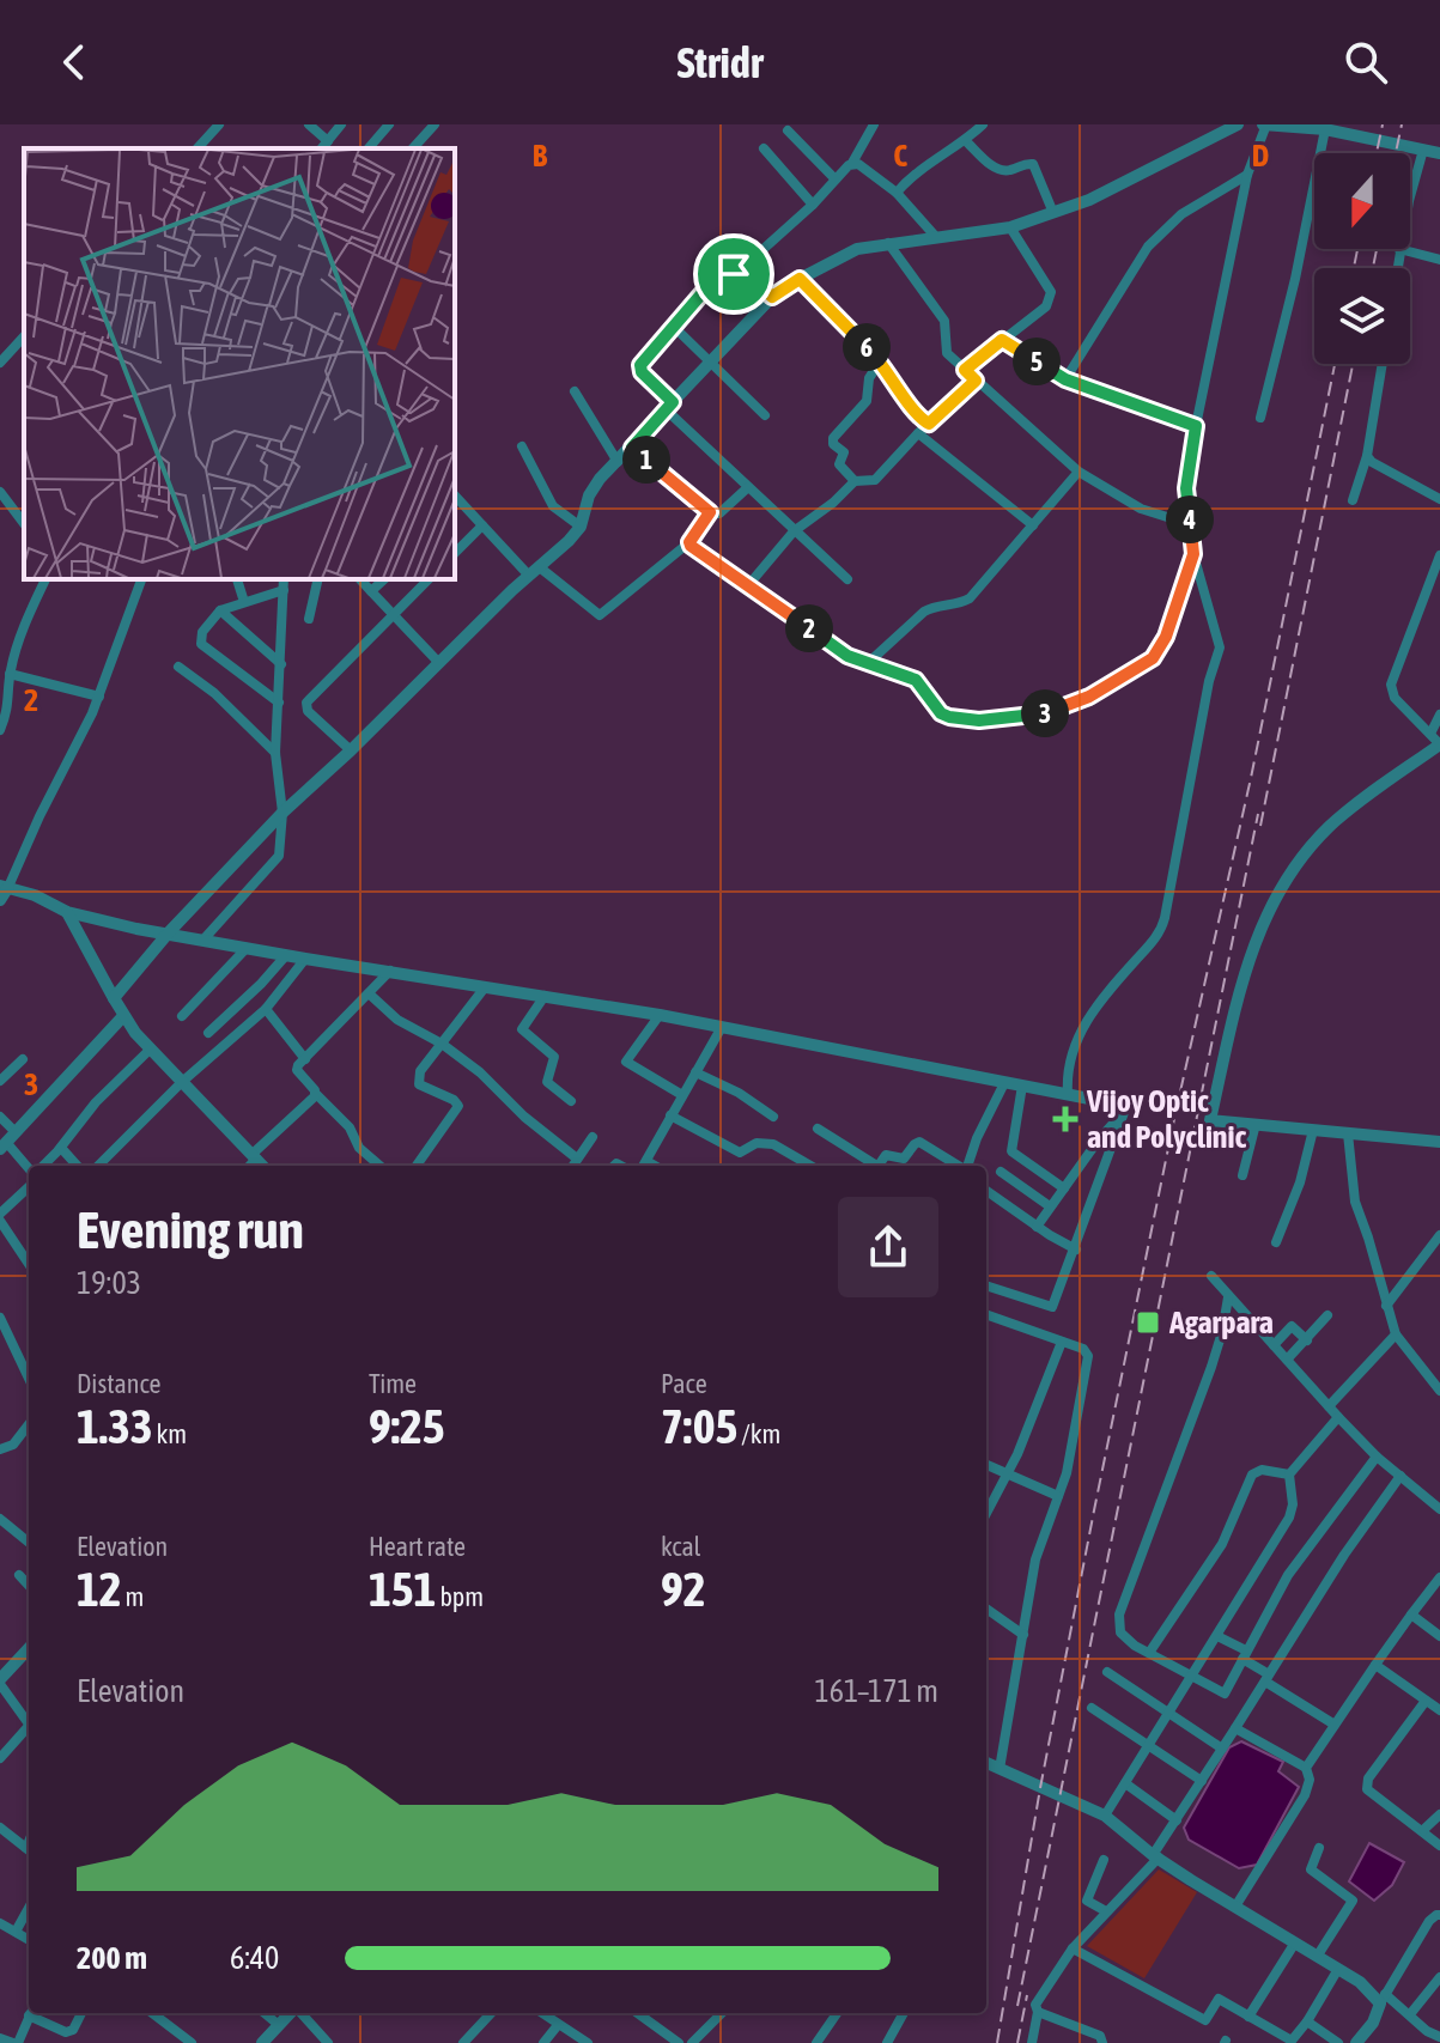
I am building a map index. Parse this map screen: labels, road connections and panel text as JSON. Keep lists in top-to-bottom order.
{
  "places": {
    "health": ["Vijoy Optic and Polyclinic"],
    "transit": ["Agarpara"]
  },
  "north": "bottom",
  "page": {
    "header": "Stridr",
    "pins": [
      "6",
      "5",
      "1",
      "4",
      "2",
      "3"
    ],
    "heading": ["Evening run", "19:03"],
    "stats": [
      ["Distance", "1.33 km"],
      ["Time", "9:25"],
      ["Pace", "7:05 /km"],
      ["Elevation", "12 m"],
      ["Heart rate", "151 bpm"],
      ["kcal", "92"]
    ],
    "chart": ["Elevation", "161–171 m"],
    "list": [
      {
        "name": "200 m",
        "note": "6:40"
      }
    ]
  },
  "grid": {
    "columns": ["B", "C", "D"],
    "rows": ["2", "3"]
  }
}
